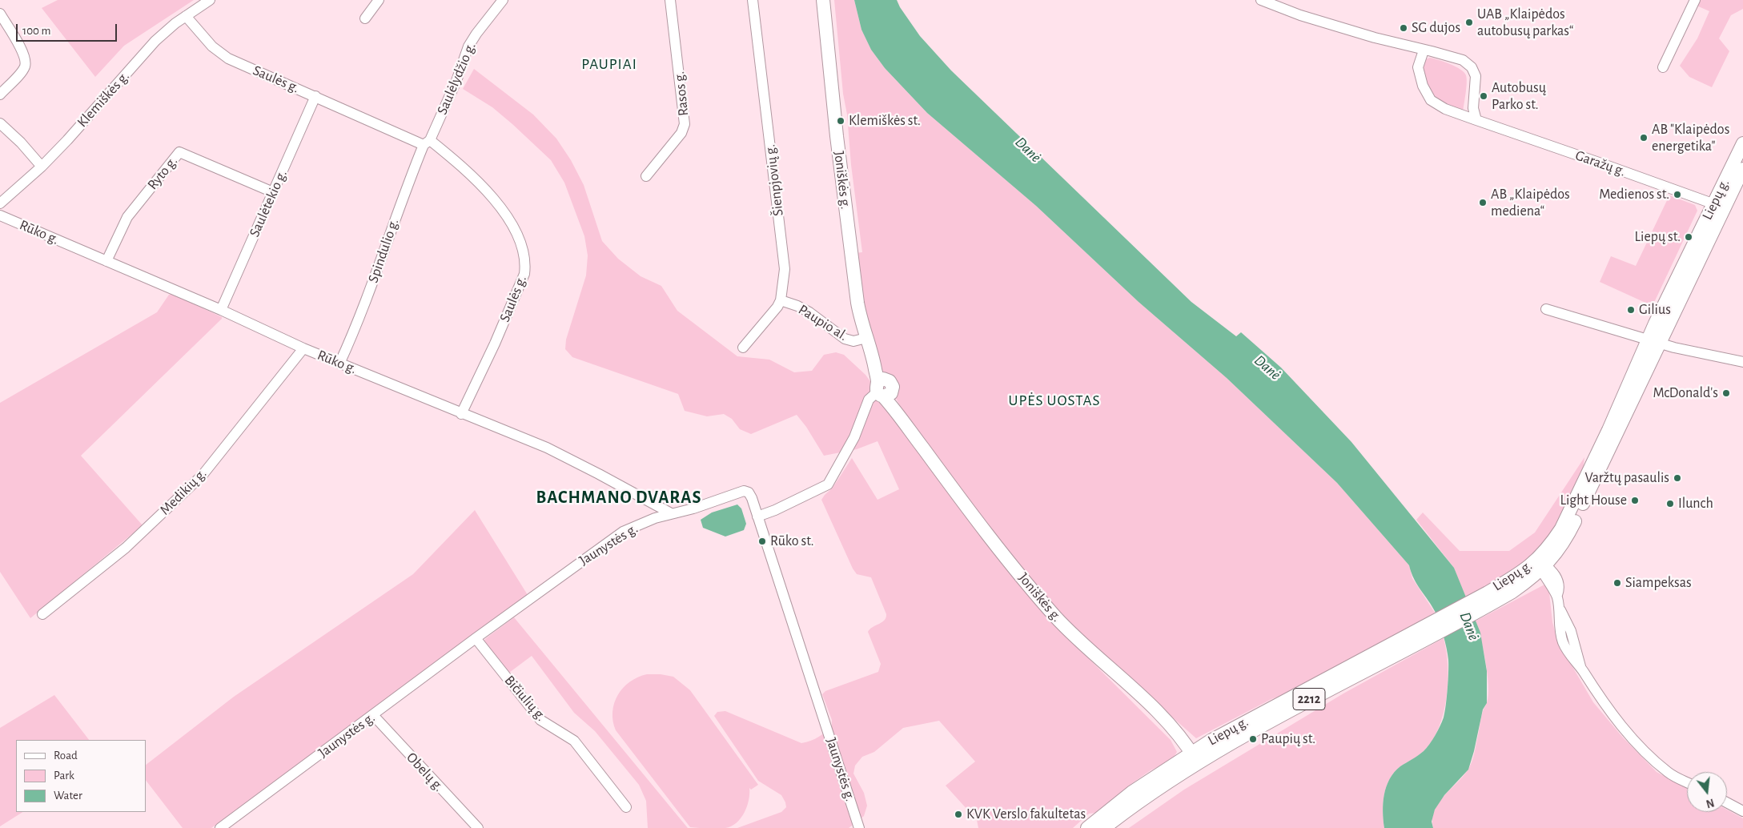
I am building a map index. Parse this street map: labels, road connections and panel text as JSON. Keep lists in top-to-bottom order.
{
  "streets": {
    "main road": ["Joniškės g.", "Liepų g.", "2212"],
    "street": [
      "Saulėlydžio g.",
      "Saulės g.",
      "Rasos g.",
      "Klemiškės g.",
      "Garažų g.",
      "Ryto g.",
      "Šienpjovių g.",
      "Saulėtekio g.",
      "Rūko g.",
      "Spindulio g.",
      "Paupio al.",
      "Medikių g.",
      "Jaunystės g.",
      "Bičiulių g.",
      "Obelų g."
    ]
  },
  "crossings": [
    ["Saulėlydžio g.", "Saulės g."],
    ["Saulėlydžio g.", "Spindulio g."],
    ["Saulės g.", "Klemiškės g."],
    ["Saulės g.", "Saulėtekio g."],
    ["Saulės g.", "Rūko g."],
    ["Saulės g.", "Spindulio g."],
    ["Garažų g.", "Liepų g."],
    ["Ryto g.", "Saulėtekio g."],
    ["Ryto g.", "Rūko g."],
    ["Šienpjovių g.", "Paupio al."],
    ["Joniškės g.", "Liepų g."],
    ["Joniškės g.", "Paupio al."],
    ["Saulėtekio g.", "Rūko g."],
    ["Rūko g.", "Spindulio g."],
    ["Rūko g.", "Medikių g."],
    ["Rūko g.", "Jaunystės g."],
    ["Jaunystės g.", "Bičiulių g."],
    ["Jaunystės g.", "Obelų g."]
  ],
  "districts": ["PAUPIAI", "UPĖS UOSTAS", "BACHMANO DVARAS"],
  "water": ["Danė"],
  "places": [
    "UAB „Klaipėdos autobusų parkas“",
    "SG dujos",
    "Autobusų Parko st.",
    "Klemiškės st.",
    "AB \"Klaipėdos energetika\"",
    "Medienos st.",
    "AB „Klaipėdos mediena“",
    "Liepų st.",
    "Gilius",
    "McDonald's",
    "Varžtų pasaulis",
    "Light House",
    "Ilunch",
    "Rūko st.",
    "Siampeksas",
    "Paupių st.",
    "KVK Verslo fakultetas"
  ],
  "legend": ["Road", "Park", "Water"],
  "scale_bar": "100 m",
  "north": "bottom"
}
